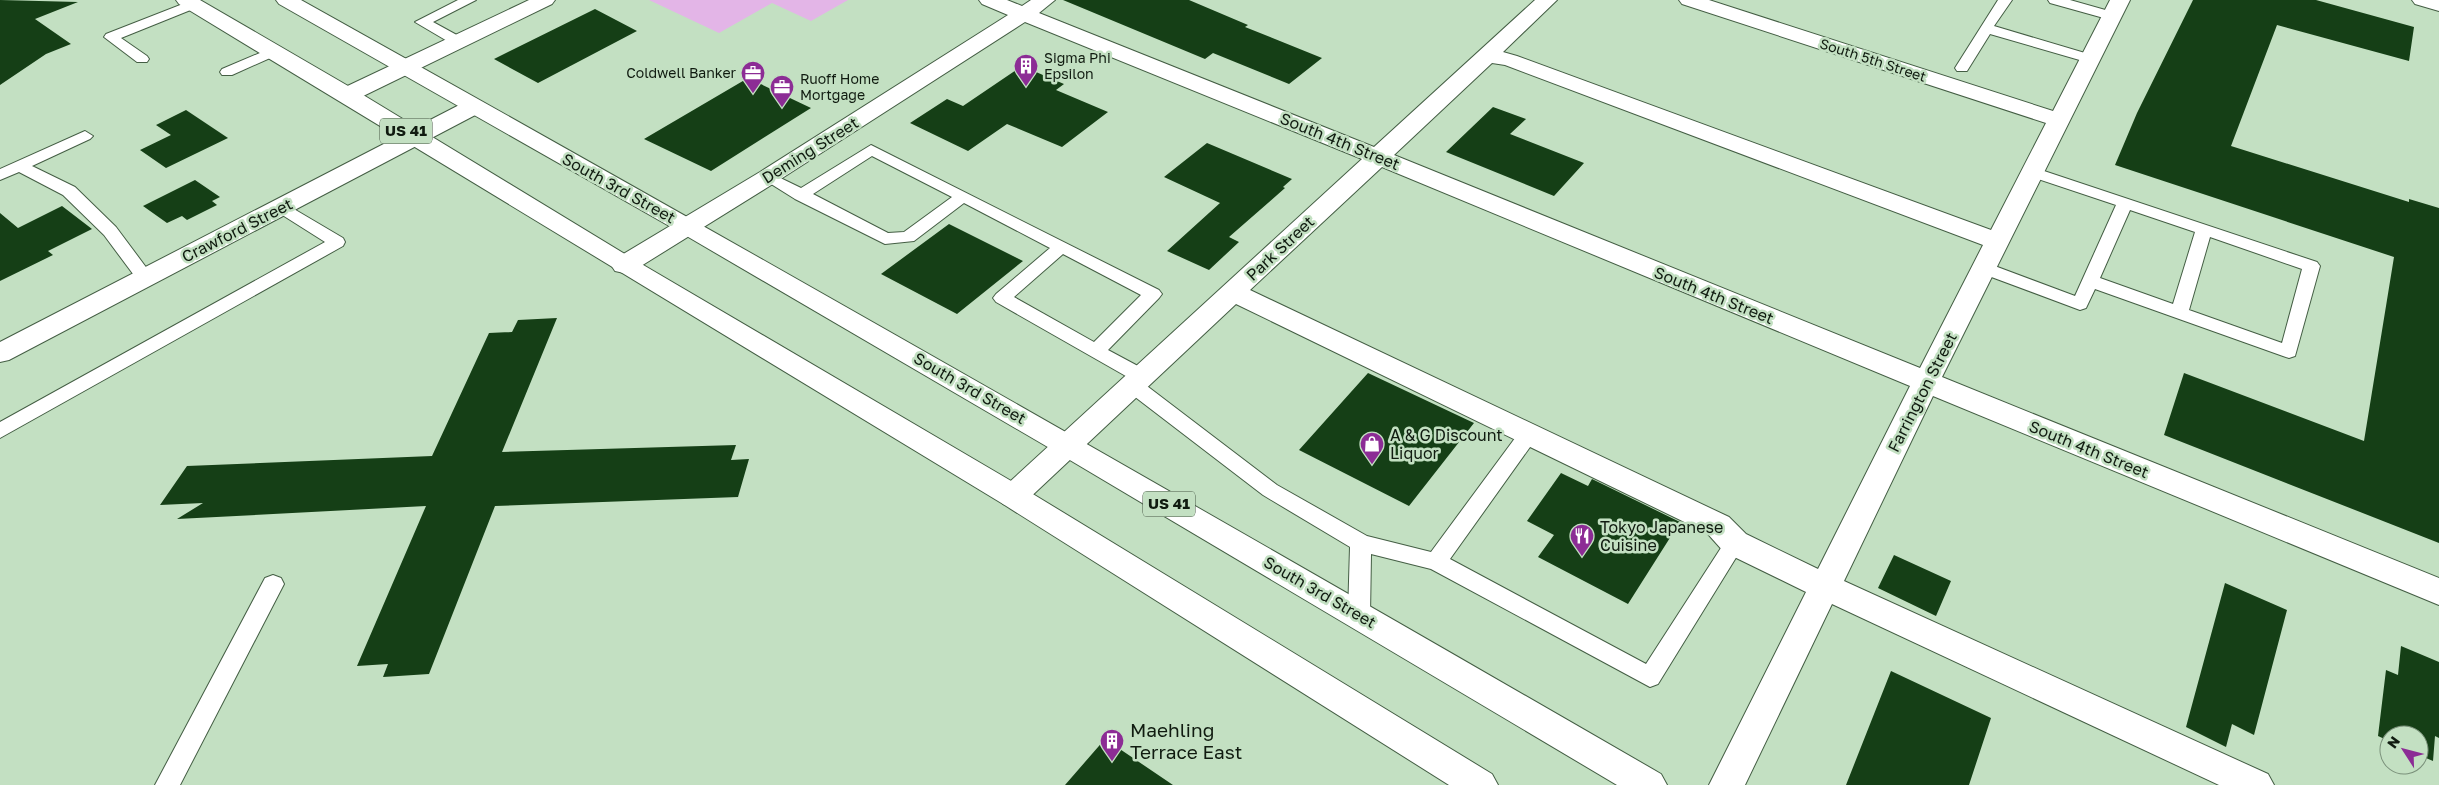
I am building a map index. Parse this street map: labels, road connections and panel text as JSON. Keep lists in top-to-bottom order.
{
  "streets": {
    "main road": [
      "South 5th Street",
      "US 41",
      "South 4th Street",
      "Deming Street",
      "South 3rd Street",
      "Crawford Street",
      "Park Street",
      "Farrington Street"
    ]
  },
  "crossings": [
    ["South 5th Street", "Farrington Street"],
    ["US 41", "Deming Street"],
    ["US 41", "Crawford Street"],
    ["US 41", "Park Street"],
    ["South 4th Street", "Deming Street"],
    ["South 4th Street", "Park Street"],
    ["South 4th Street", "Farrington Street"],
    ["Deming Street", "South 3rd Street"],
    ["South 3rd Street", "Crawford Street"],
    ["South 3rd Street", "Park Street"]
  ],
  "places": {
    "building": ["Sigma Phi Epsilon", "Maehling Terrace East"],
    "office": ["Coldwell Banker", "Ruoff Home Mortgage"],
    "shop": ["A & G Discount Liquor"],
    "restaurant": ["Tokyo Japanese Cuisine"]
  },
  "north": "top left"
}
